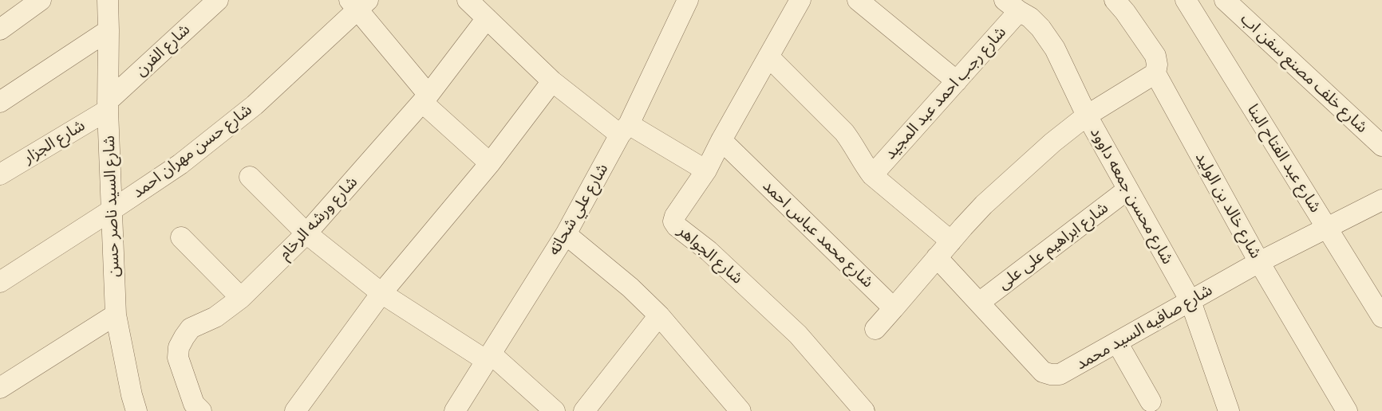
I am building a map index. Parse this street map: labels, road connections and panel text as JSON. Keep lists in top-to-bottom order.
{
  "streets": {
    "street": [
      "شارع الفرن",
      "شارع خلف مصنع سفن اب",
      "شارع رجب احمد عبد المجيد",
      "شارع الجزار",
      "شارع حسن مهران احمد",
      "شارع عبد الفتاح البنا",
      "شارع محسن جمعه داوود",
      "شارع خالد بن الوليد",
      "شارع السيد ناصر حسن",
      "شارع علي شحاته",
      "شارع ورشه الرخام",
      "شارع محمد عباس احمد",
      "شارع ابراهيم على على",
      "شارع الجواهر",
      "شارع صافيه السيد محمد"
    ]
  },
  "crossings": [
    ["شارع الفرن", "شارع الجزار"],
    ["شارع الفرن", "شارع السيد ناصر حسن"],
    ["شارع رجب احمد عبد المجيد", "شارع محسن جمعه داوود"],
    ["شارع الجزار", "شارع السيد ناصر حسن"],
    ["شارع حسن مهران احمد", "شارع السيد ناصر حسن"],
    ["شارع عبد الفتاح البنا", "شارع صافيه السيد محمد"],
    ["شارع محسن جمعه داوود", "شارع ابراهيم على على"],
    ["شارع محسن جمعه داوود", "شارع صافيه السيد محمد"],
    ["شارع خالد بن الوليد", "شارع صافيه السيد محمد"],
    ["شارع محمد عباس احمد", "شارع الجواهر"],
    ["شارع ابراهيم على على", "شارع صافيه السيد محمد"]
  ]
}
